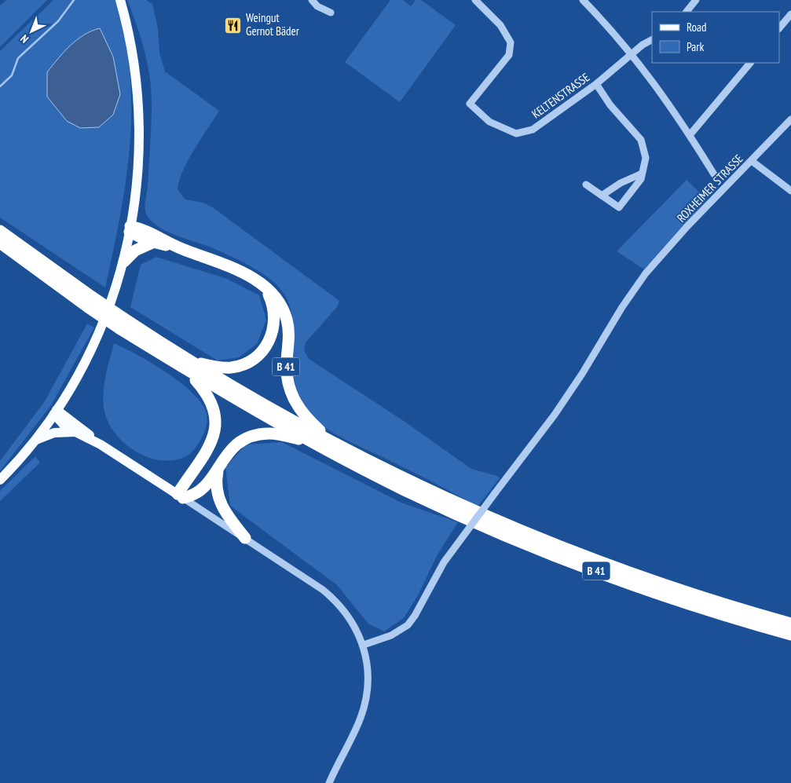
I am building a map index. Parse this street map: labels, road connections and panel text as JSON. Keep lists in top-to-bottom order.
{
  "streets": {
    "highway": ["B 41"],
    "street": ["KELTENSTRASSE", "ROXHEIMER STRASSE"]
  },
  "places": {
    "restaurant": ["Weingut Gernot Bäder"]
  },
  "legend": ["Road", "Park"],
  "north": "bottom left"
}
